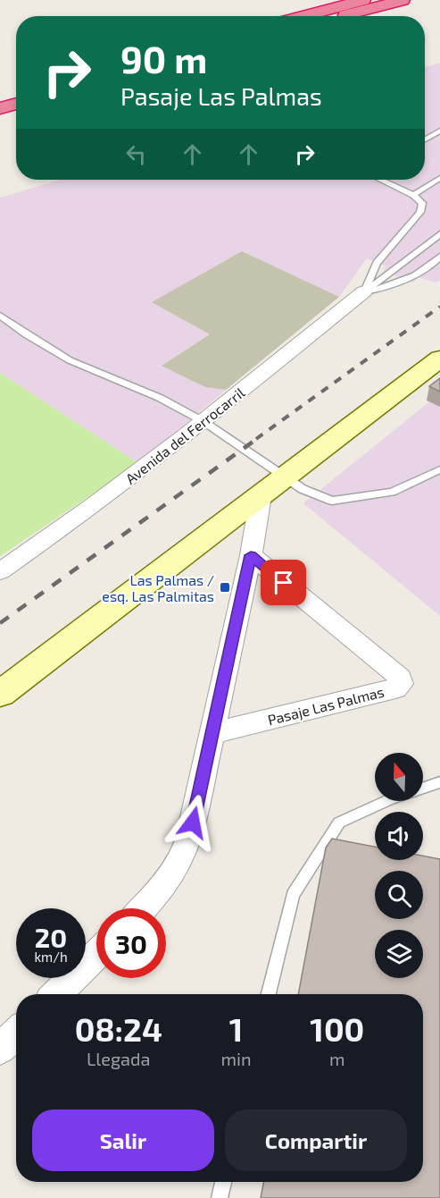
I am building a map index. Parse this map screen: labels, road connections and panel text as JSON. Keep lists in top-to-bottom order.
{
  "streets": {
    "street": ["Avenida del Ferrocarril", "Pasaje Las Palmas"]
  },
  "places": {
    "transit": ["Las Palmas / esq. Las Palmitas"]
  },
  "north": "top",
  "page": {
    "turn": ["90 m", "Pasaje Las Palmas"],
    "speed": "20 km/h",
    "limit": "30",
    "eta": [
      "08:24",
      "Llegada",
      "1",
      "min",
      "100",
      "m"
    ],
    "buttons": ["Salir", "Compartir"]
  }
}
